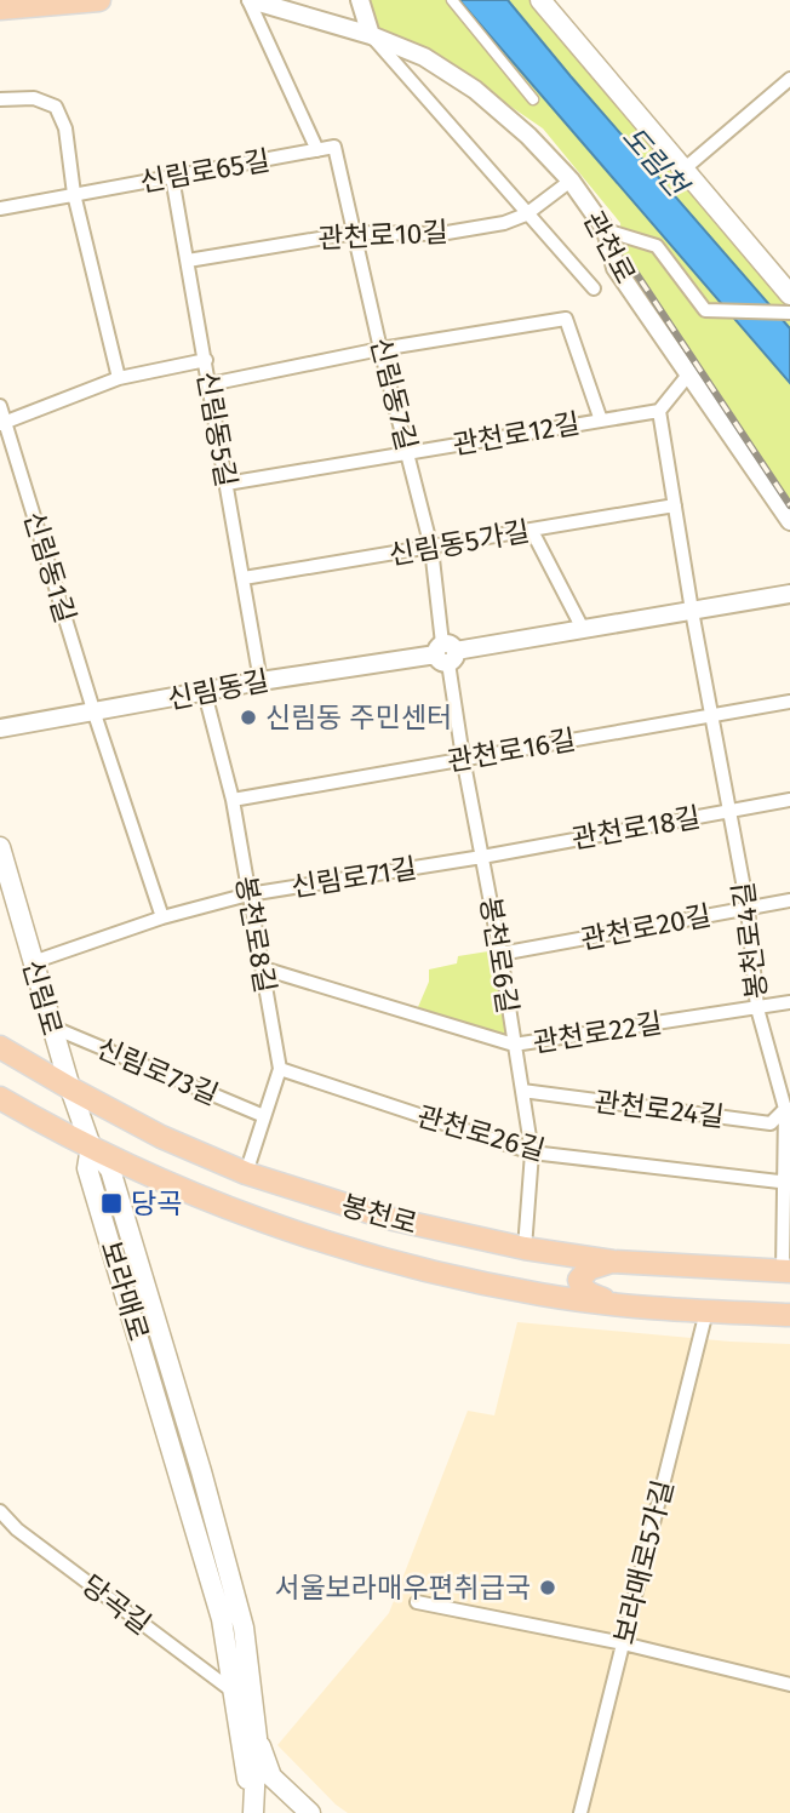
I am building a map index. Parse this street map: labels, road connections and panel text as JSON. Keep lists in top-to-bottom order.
{
  "streets": {
    "main road": ["신림로", "봉천로", "보라매로"],
    "street": [
      "신림로65길",
      "관천로10길",
      "관천로",
      "신림동7길",
      "신림동5길",
      "관천로12길",
      "신림동5가길",
      "신림동1길",
      "신림동길",
      "관천로16길",
      "관천로18길",
      "신림로71길",
      "관천로20길",
      "봉천로8길",
      "봉천로4길",
      "봉천로6길",
      "관천로22길",
      "신림로73길",
      "관천로24길",
      "관천로26길",
      "보라매로5가길",
      "당곡길"
    ]
  },
  "crossings": [
    ["신림로65길", "신림동7길"],
    ["신림로65길", "신림동5길"],
    ["관천로10길", "관천로"],
    ["관천로10길", "신림동7길"],
    ["관천로10길", "신림동5길"],
    ["신림동7길", "관천로12길"],
    ["신림동7길", "신림동5가길"],
    ["신림동7길", "신림동길"],
    ["신림동7길", "봉천로6길"],
    ["신림동5길", "관천로12길"],
    ["신림동5길", "신림동5가길"],
    ["신림동5길", "신림동길"],
    ["관천로12길", "봉천로4길"],
    ["신림동5가길", "봉천로4길"],
    ["신림동1길", "신림동길"],
    ["신림동1길", "신림로71길"],
    ["신림동길", "봉천로8길"],
    ["신림동길", "봉천로4길"],
    ["신림동길", "봉천로6길"],
    ["관천로16길", "봉천로8길"],
    ["관천로16길", "봉천로4길"],
    ["관천로16길", "봉천로6길"],
    ["관천로18길", "신림로71길"],
    ["관천로18길", "봉천로4길"],
    ["관천로18길", "봉천로6길"],
    ["신림로71길", "봉천로8길"],
    ["신림로71길", "봉천로6길"],
    ["신림로71길", "신림로"],
    ["관천로20길", "봉천로4길"],
    ["관천로20길", "봉천로6길"],
    ["봉천로8길", "관천로22길"],
    ["봉천로8길", "신림로73길"],
    ["봉천로8길", "관천로26길"],
    ["봉천로8길", "봉천로"],
    ["봉천로4길", "관천로22길"],
    ["봉천로4길", "관천로24길"],
    ["봉천로4길", "관천로26길"],
    ["봉천로4길", "봉천로"],
    ["봉천로6길", "관천로22길"],
    ["봉천로6길", "관천로24길"],
    ["봉천로6길", "관천로26길"],
    ["봉천로6길", "봉천로"],
    ["신림로", "신림로73길"],
    ["신림로", "봉천로"],
    ["신림로", "보라매로"],
    ["봉천로", "보라매로"],
    ["봉천로", "보라매로5가길"],
    ["보라매로", "당곡길"]
  ],
  "water": ["도림천"],
  "places": {
    "other": ["신림동 주민센터", "서울보라매우편취급국"],
    "transit": ["당곡"]
  }
}
